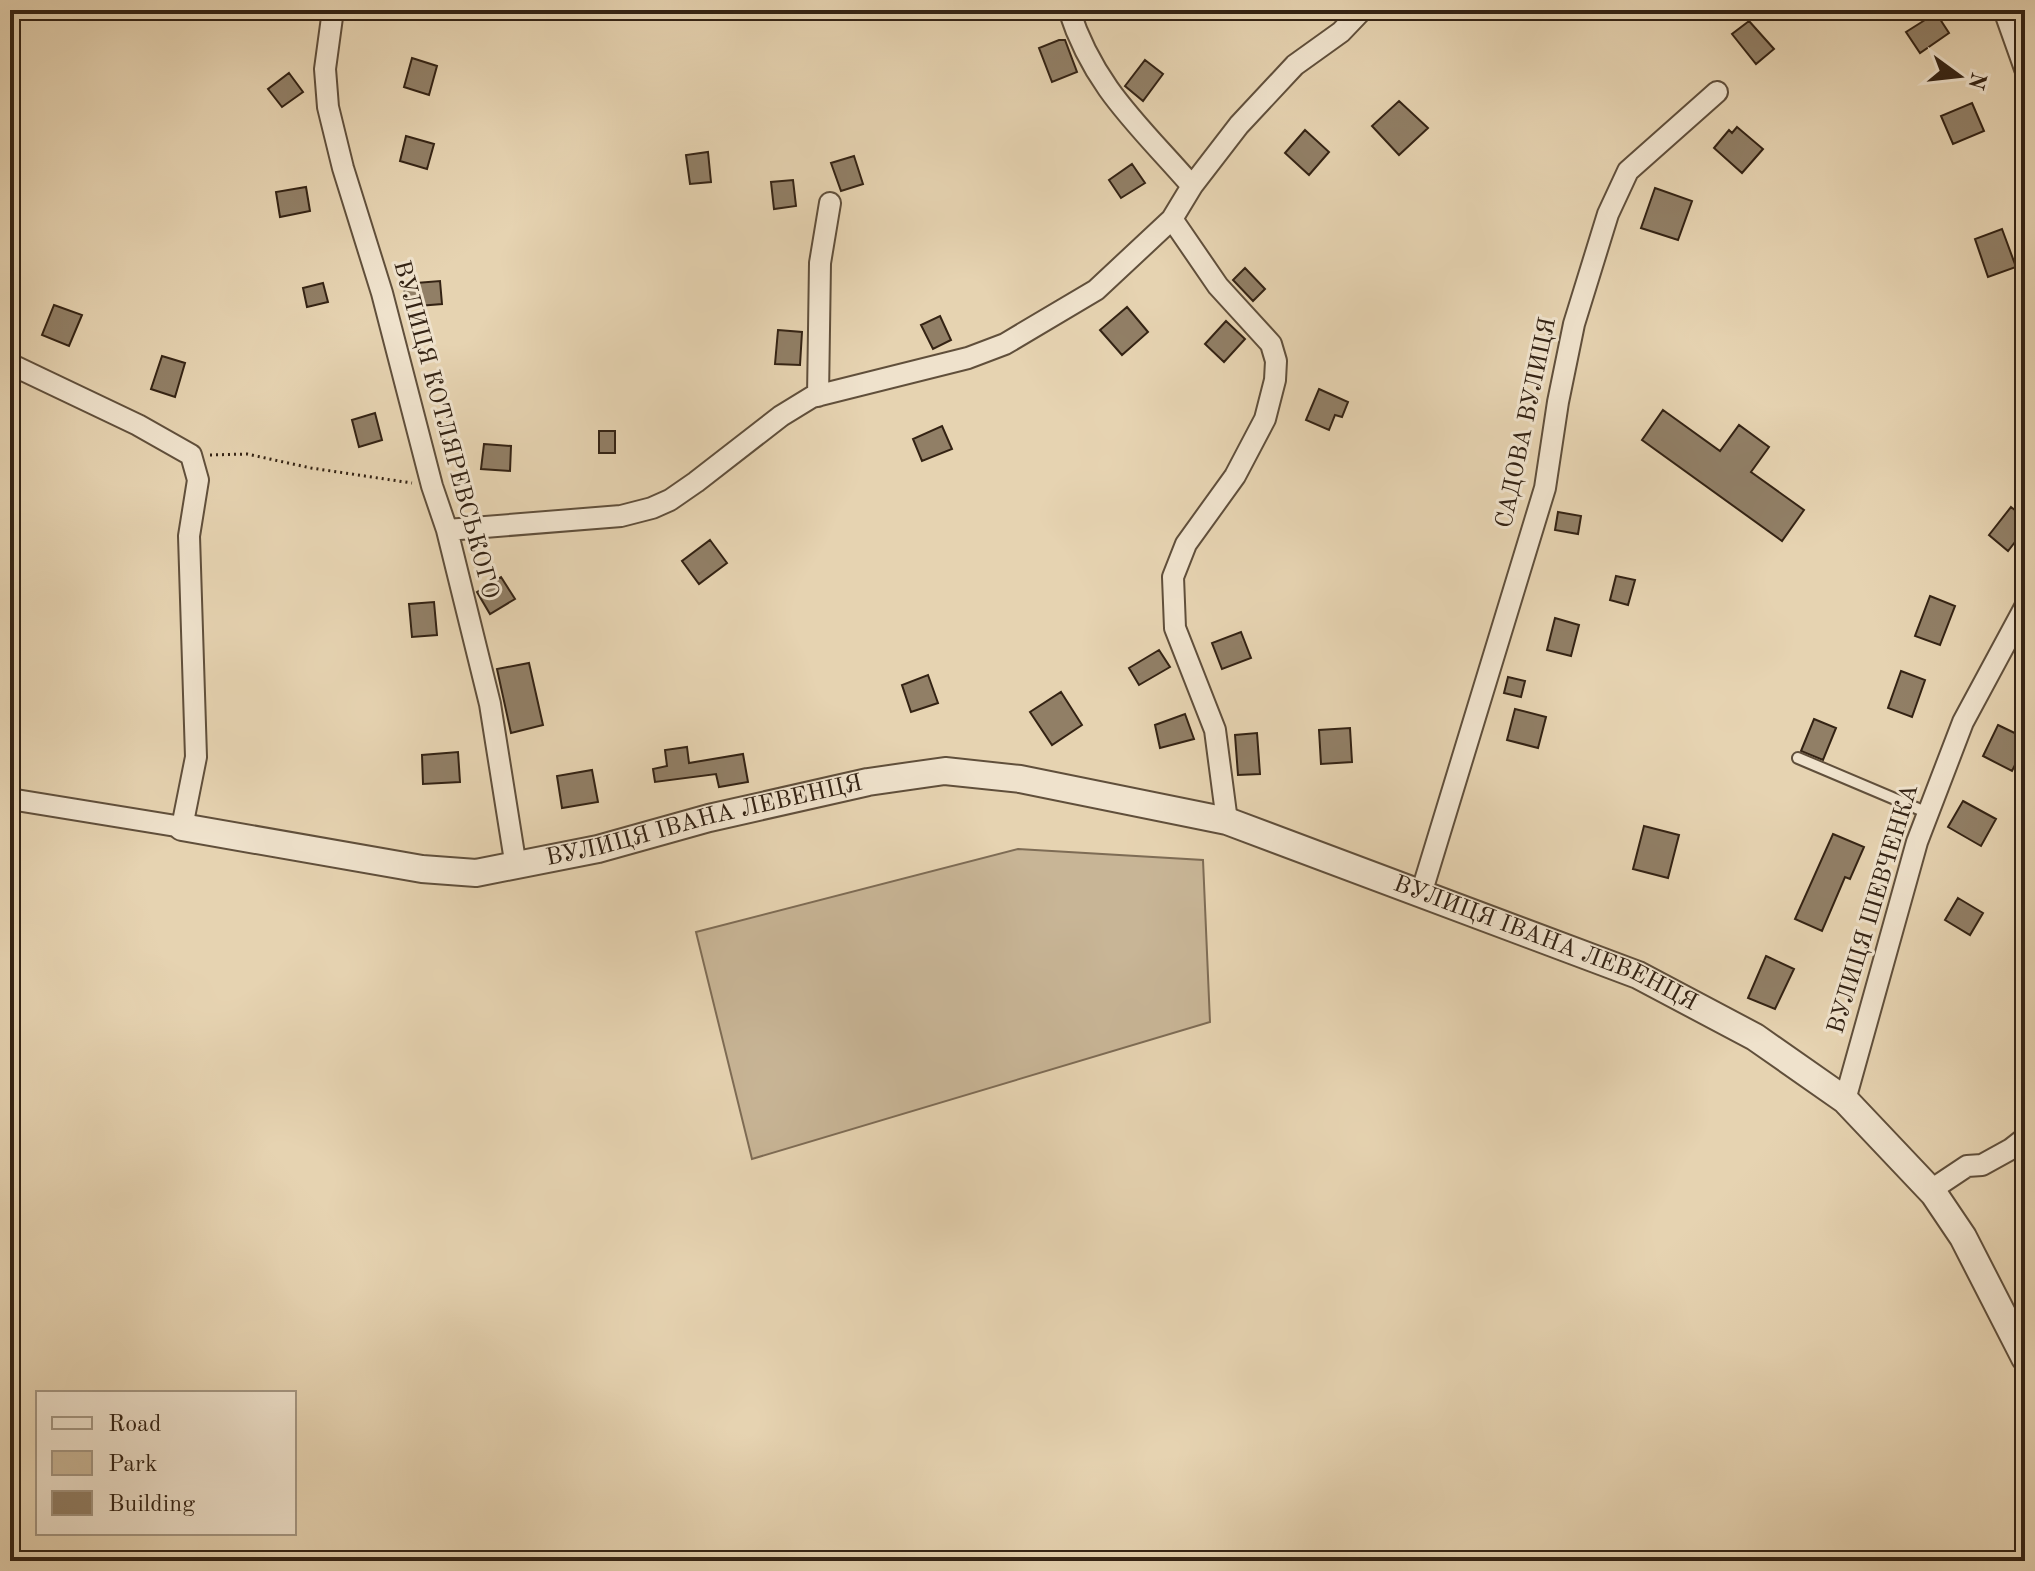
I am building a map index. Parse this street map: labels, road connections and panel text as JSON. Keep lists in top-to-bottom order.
{
  "streets": {
    "street": [
      "САДОВА ВУЛИЦЯ",
      "ВУЛИЦЯ КОТЛЯРЕВСЬКОГО",
      "ВУЛИЦЯ ІВАНА ЛЕВЕНЦЯ",
      "ВУЛИЦЯ ШЕВЧЕНКА"
    ]
  },
  "crossings": [
    ["САДОВА ВУЛИЦЯ", "ВУЛИЦЯ ІВАНА ЛЕВЕНЦЯ"],
    ["ВУЛИЦЯ КОТЛЯРЕВСЬКОГО", "ВУЛИЦЯ ІВАНА ЛЕВЕНЦЯ"],
    ["ВУЛИЦЯ ІВАНА ЛЕВЕНЦЯ", "ВУЛИЦЯ ШЕВЧЕНКА"]
  ],
  "legend": ["Road", "Park", "Building"],
  "north": "right"
}
